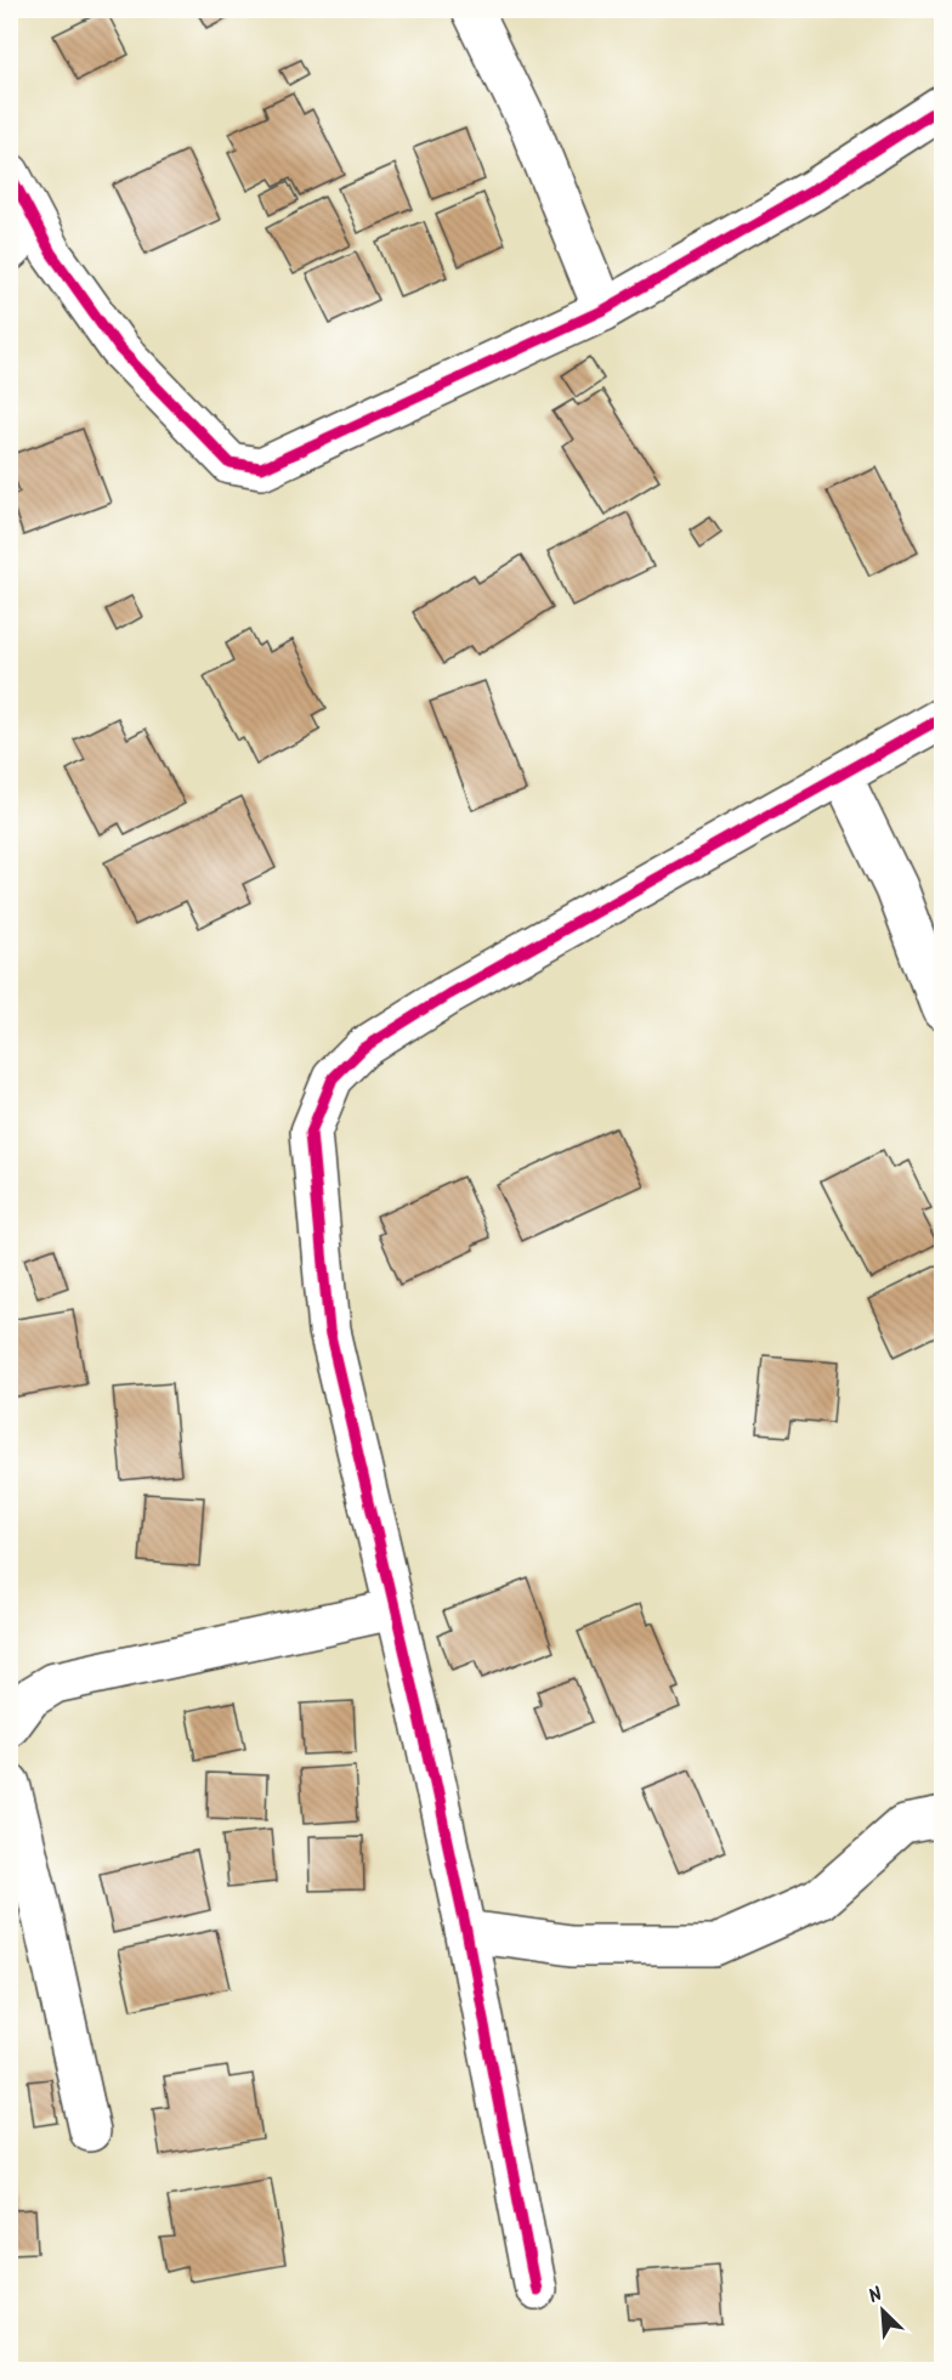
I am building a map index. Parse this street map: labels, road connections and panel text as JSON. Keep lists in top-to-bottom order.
{
  "north": "top left"
}
